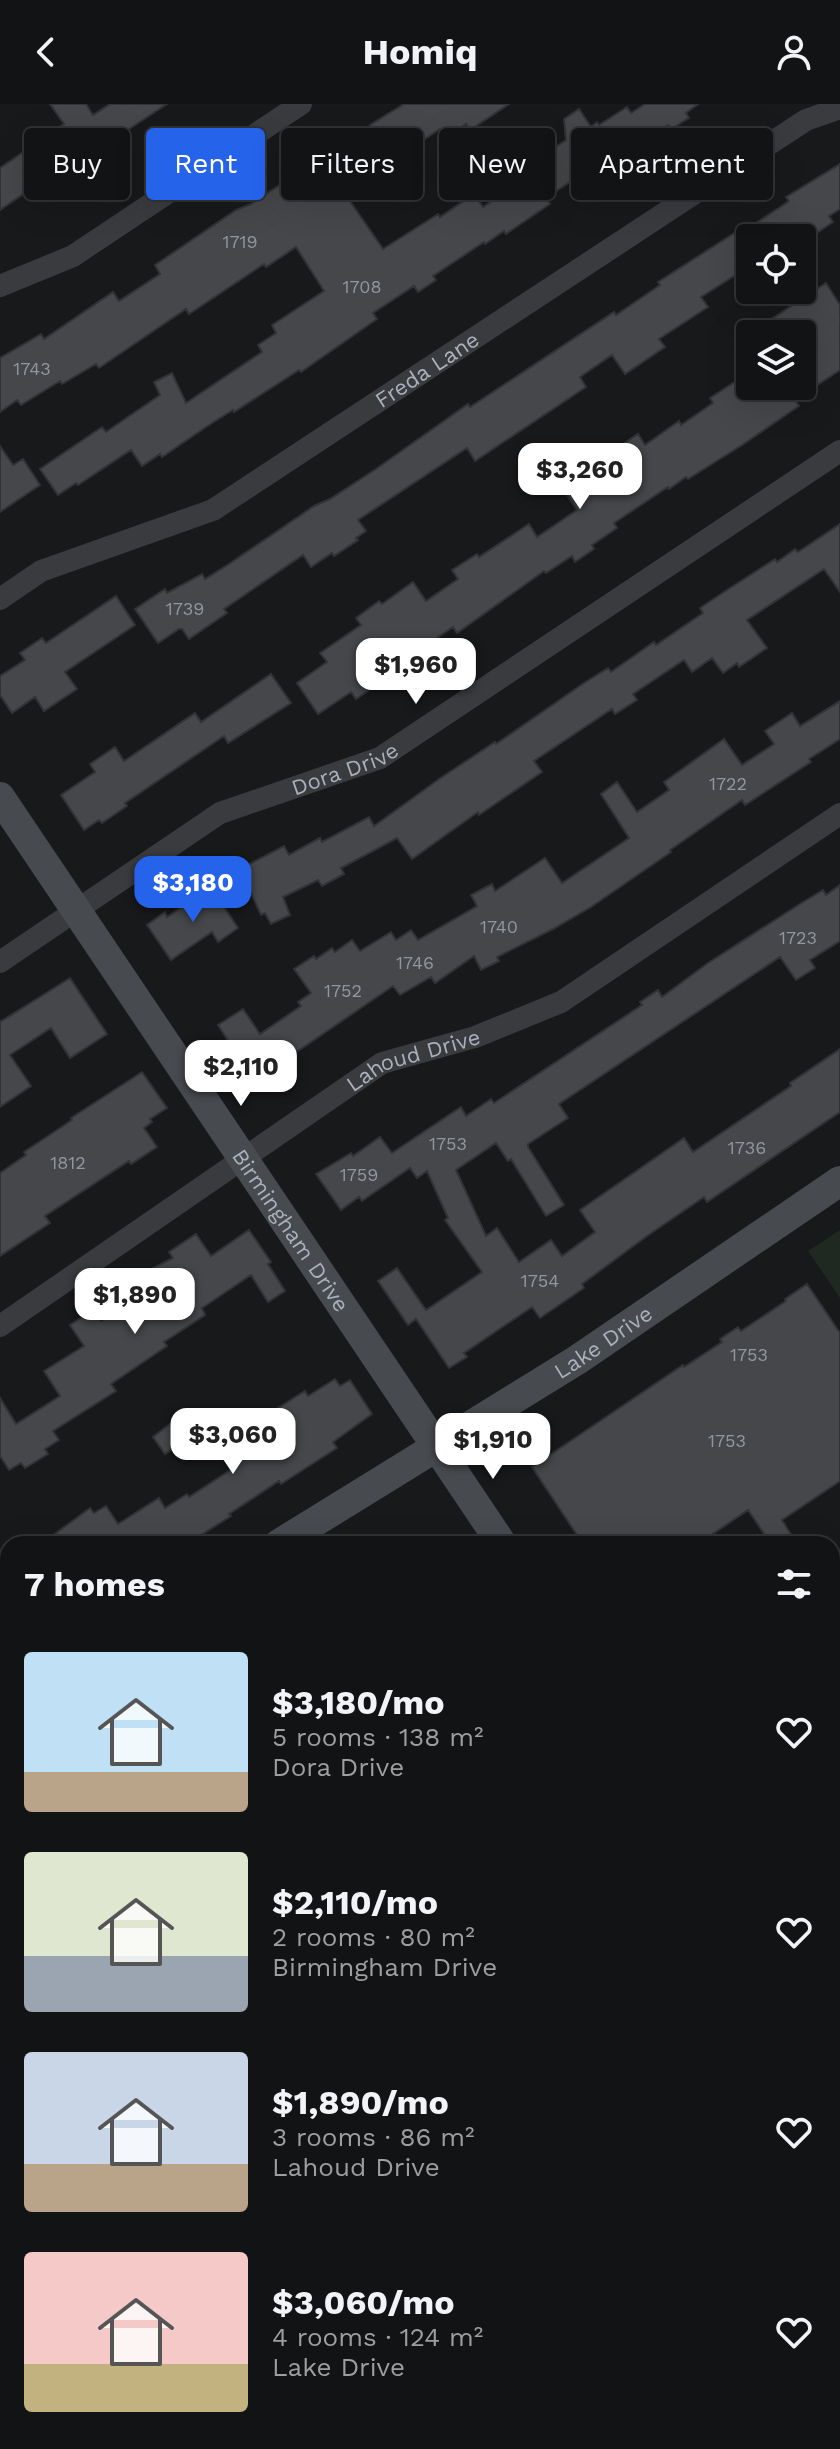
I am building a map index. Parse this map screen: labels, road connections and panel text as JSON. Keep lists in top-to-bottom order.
{
  "streets": {
    "main road": ["Birmingham Drive", "Lake Drive"],
    "street": ["Freda Lane", "Dora Drive", "Lahoud Drive"]
  },
  "crossings": [
    ["Dora Drive", "Birmingham Drive"],
    ["Lahoud Drive", "Birmingham Drive"],
    ["Birmingham Drive", "Lake Drive"]
  ],
  "house_numbers": [
    "1719",
    "1708",
    "1743",
    "1739",
    "1722",
    "1740",
    "1723",
    "1746",
    "1752",
    "1753",
    "1736",
    "1812",
    "1759",
    "1754",
    "1753",
    "1753"
  ],
  "page": {
    "header": "Homiq",
    "chip": [
      "Buy",
      "Rent",
      "Filters",
      "New",
      "Apartment"
    ],
    "price": [
      "$3,260",
      "$1,960",
      "$3,180",
      "$2,110",
      "$1,890",
      "$3,060",
      "$1,910"
    ],
    "heading": "7 homes",
    "list": [
      {
        "name": "$3,180/mo",
        "note": "5 rooms · 138 m² · Dora Drive"
      },
      {
        "name": "$2,110/mo",
        "note": "2 rooms · 80 m² · Birmingham Drive"
      },
      {
        "name": "$1,890/mo",
        "note": "3 rooms · 86 m² · Lahoud Drive"
      },
      {
        "name": "$3,060/mo",
        "note": "4 rooms · 124 m² · Lake Drive"
      }
    ]
  }
}
